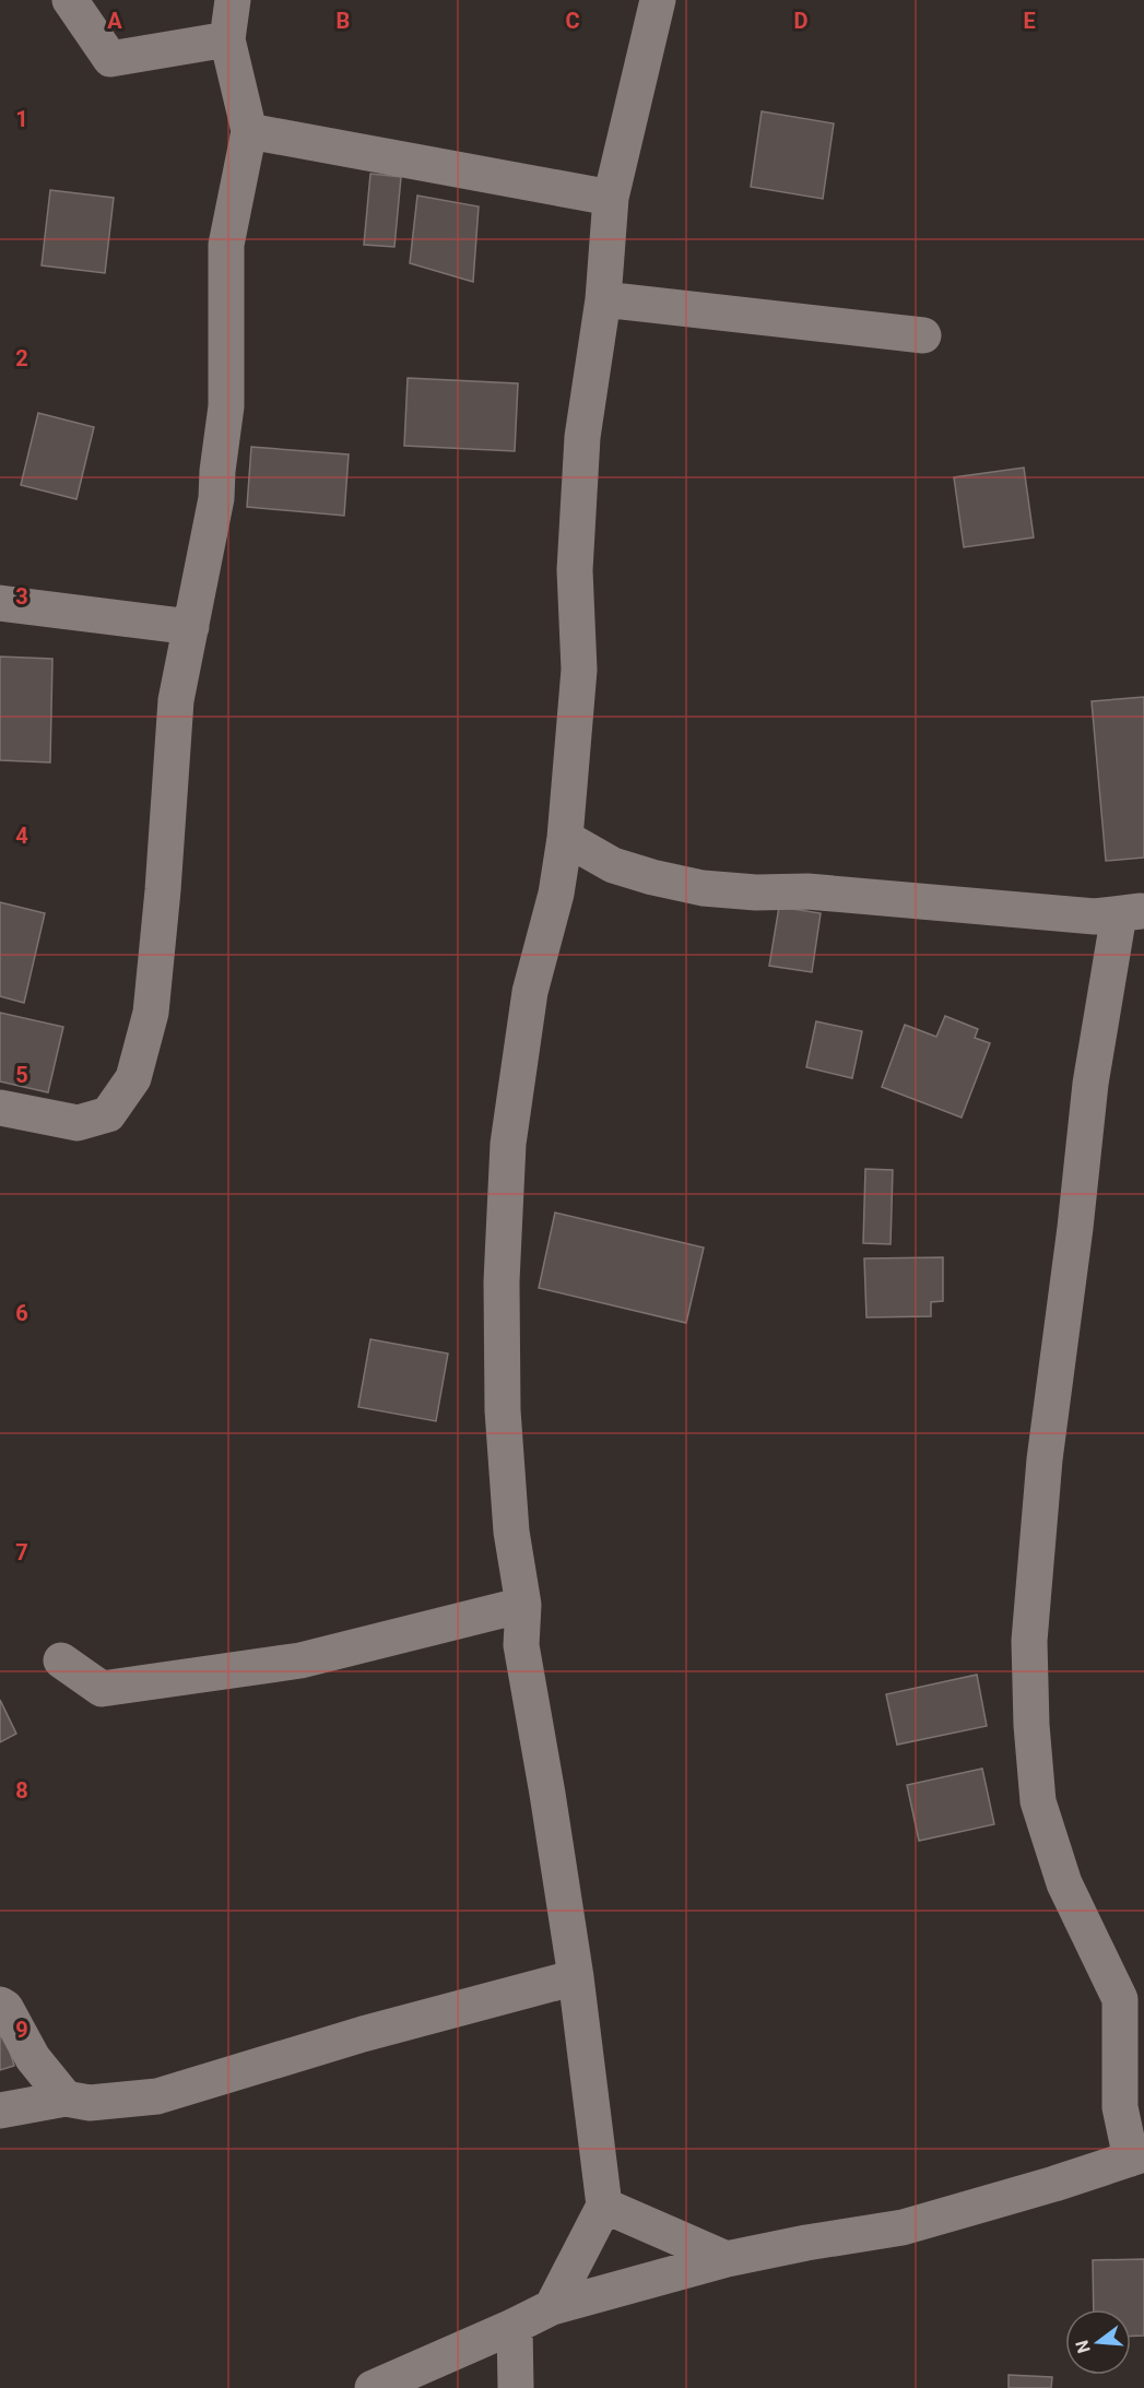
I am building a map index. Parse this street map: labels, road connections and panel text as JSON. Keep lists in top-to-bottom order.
{
  "north": "left",
  "grid": {
    "columns": [
      "A",
      "B",
      "C",
      "D",
      "E"
    ],
    "rows": [
      "1",
      "2",
      "3",
      "4",
      "5",
      "6",
      "7",
      "8",
      "9"
    ]
  }
}
